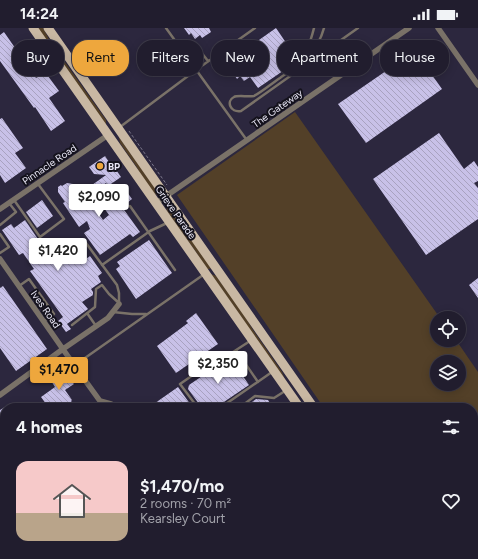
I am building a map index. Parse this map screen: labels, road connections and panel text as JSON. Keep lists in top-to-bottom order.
{
  "streets": {
    "main road": ["Grieve Parade"],
    "street": ["The Gateway", "Pinnacle Road", "Ives Road"]
  },
  "crossings": [
    ["The Gateway", "Grieve Parade"],
    ["Pinnacle Road", "Grieve Parade"]
  ],
  "places": ["BP"],
  "page": {
    "status": "14:24",
    "chip": [
      "Buy",
      "Rent",
      "Filters",
      "New",
      "Apartment",
      "House"
    ],
    "price": [
      "$2,090",
      "$1,420",
      "$2,350",
      "$1,470"
    ],
    "heading": "4 homes",
    "list": [
      {
        "name": "$1,470/mo",
        "note": "2 rooms · 70 m² · Kearsley Court"
      }
    ]
  }
}
